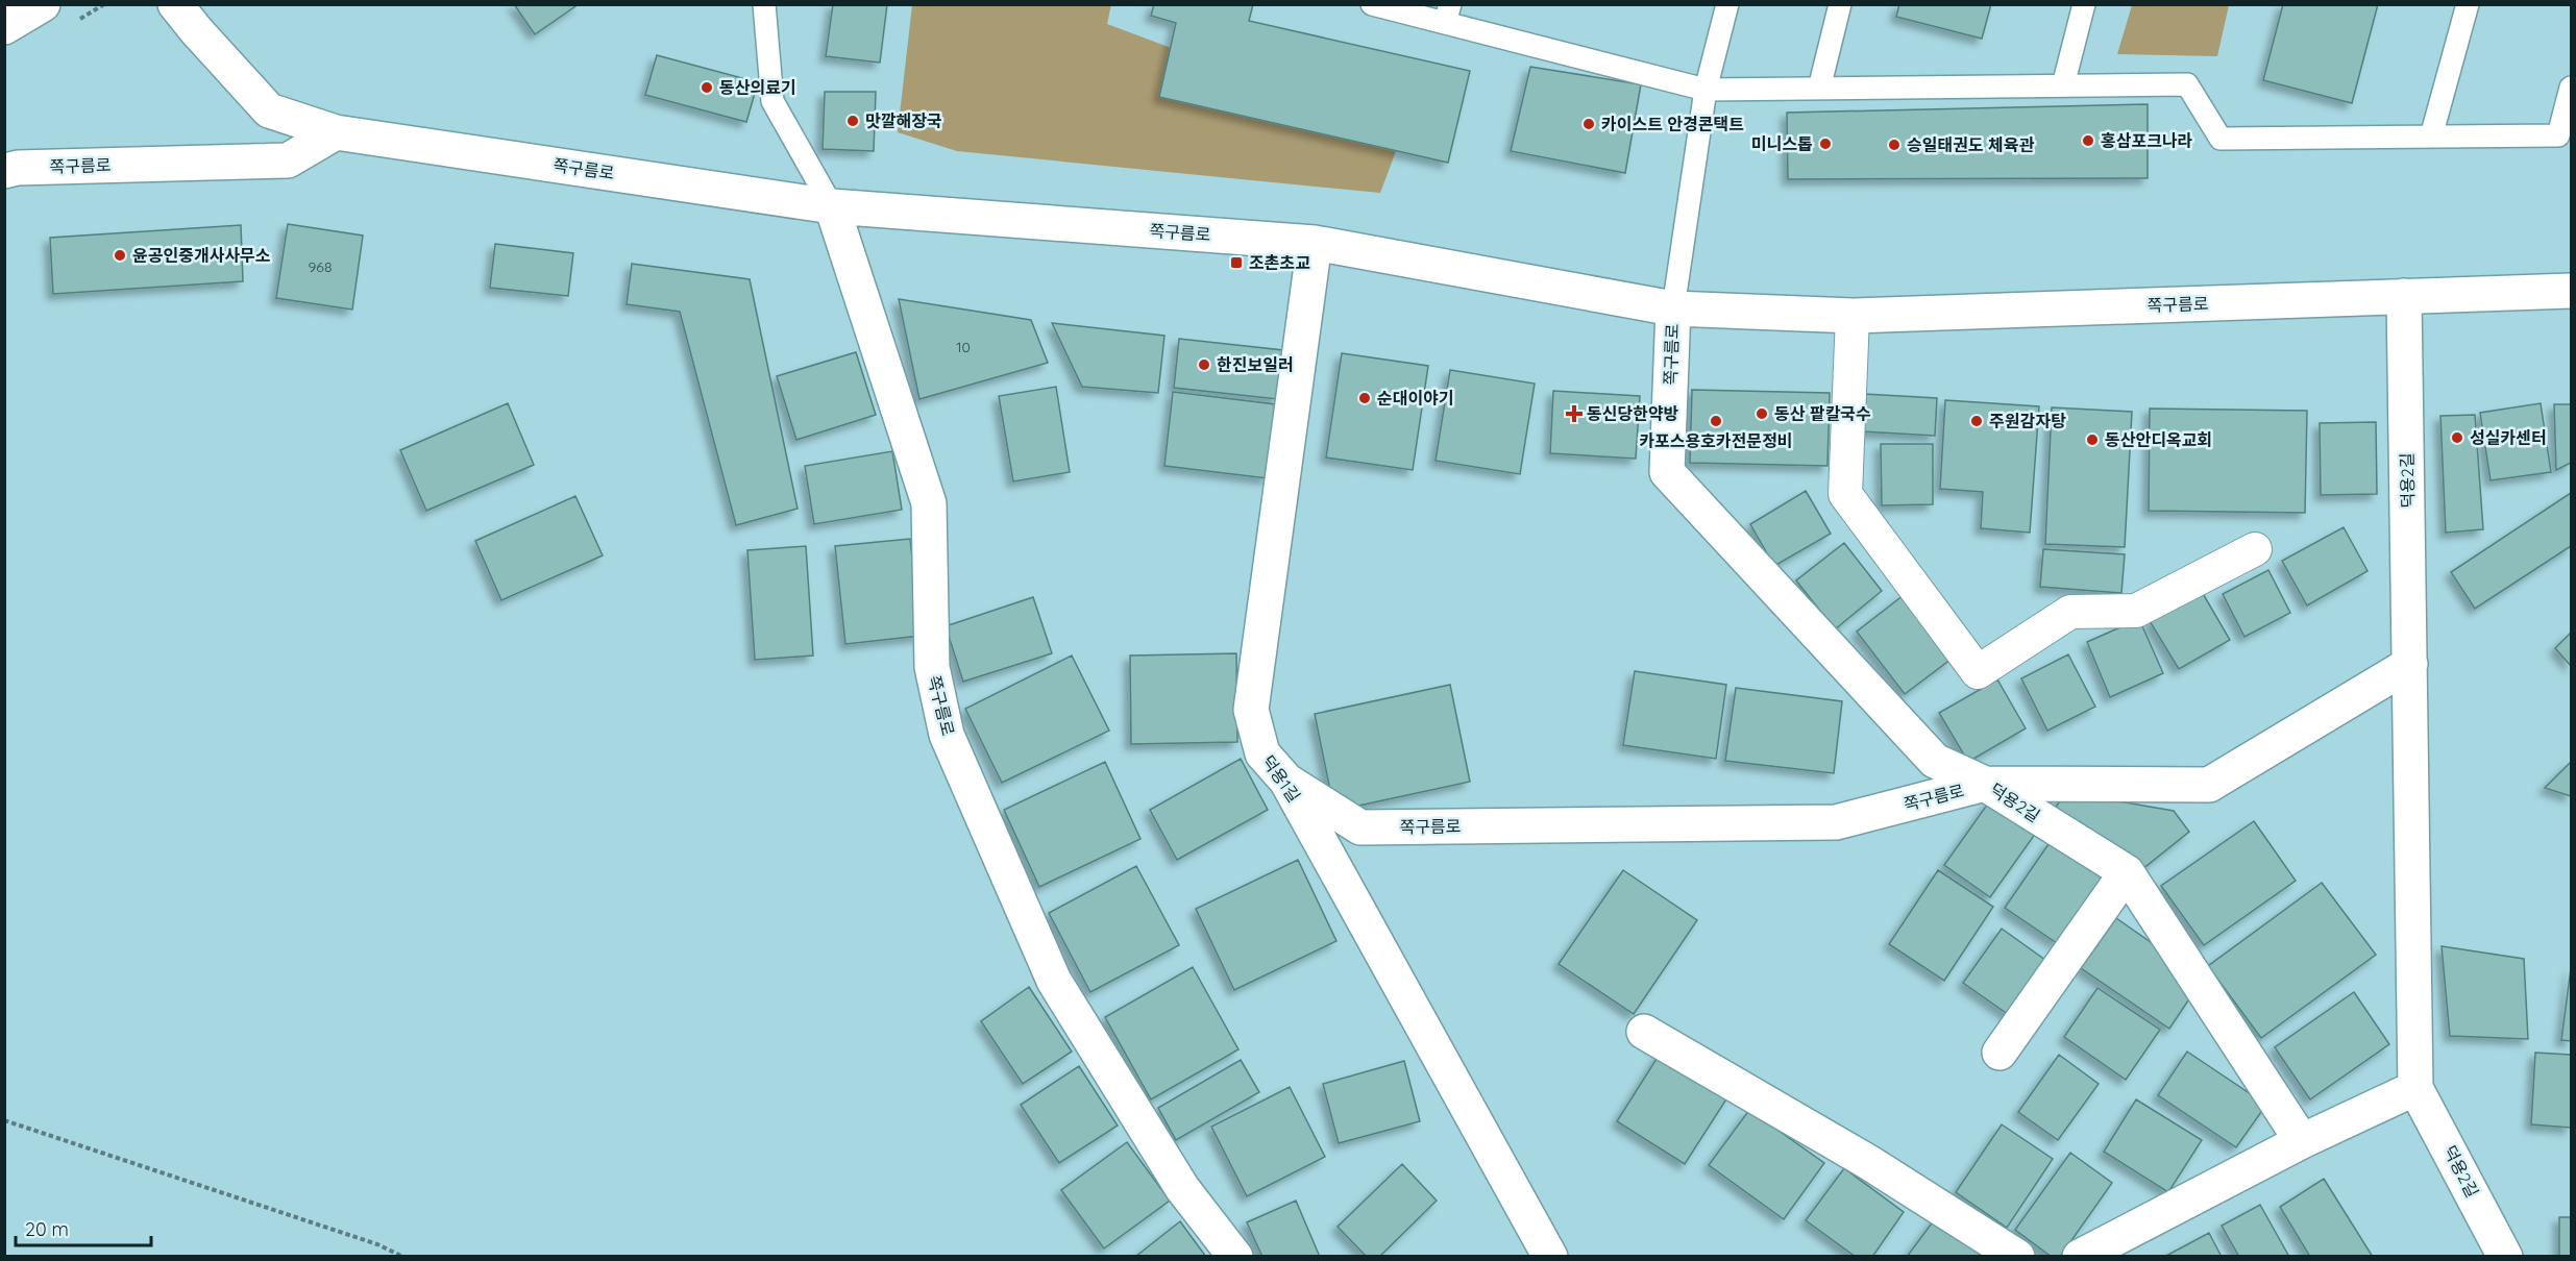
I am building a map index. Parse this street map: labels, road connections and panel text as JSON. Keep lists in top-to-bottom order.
{
  "streets": {
    "street": ["쪽구름로", "덕용2길", "덕용1길"]
  },
  "crossings": [
    ["쪽구름로", "덕용2길"],
    ["쪽구름로", "덕용1길"]
  ],
  "places": {
    "other": [
      "동산의료기",
      "맛깔해장국",
      "카이스트 안경콘택트",
      "홍삼포크나라",
      "미니스톱",
      "승일태권도 체육관",
      "윤공인중개사사무소",
      "한진보일러",
      "순대이야기",
      "동산 팥칼국수",
      "카포스용호카전문정비",
      "주원감자탕",
      "성실카센터",
      "동산안디옥교회"
    ],
    "transit": ["조촌초교"],
    "health": ["동신당한약방"]
  },
  "house_numbers": ["968", "10"],
  "scale_bar": "20 m"
}
